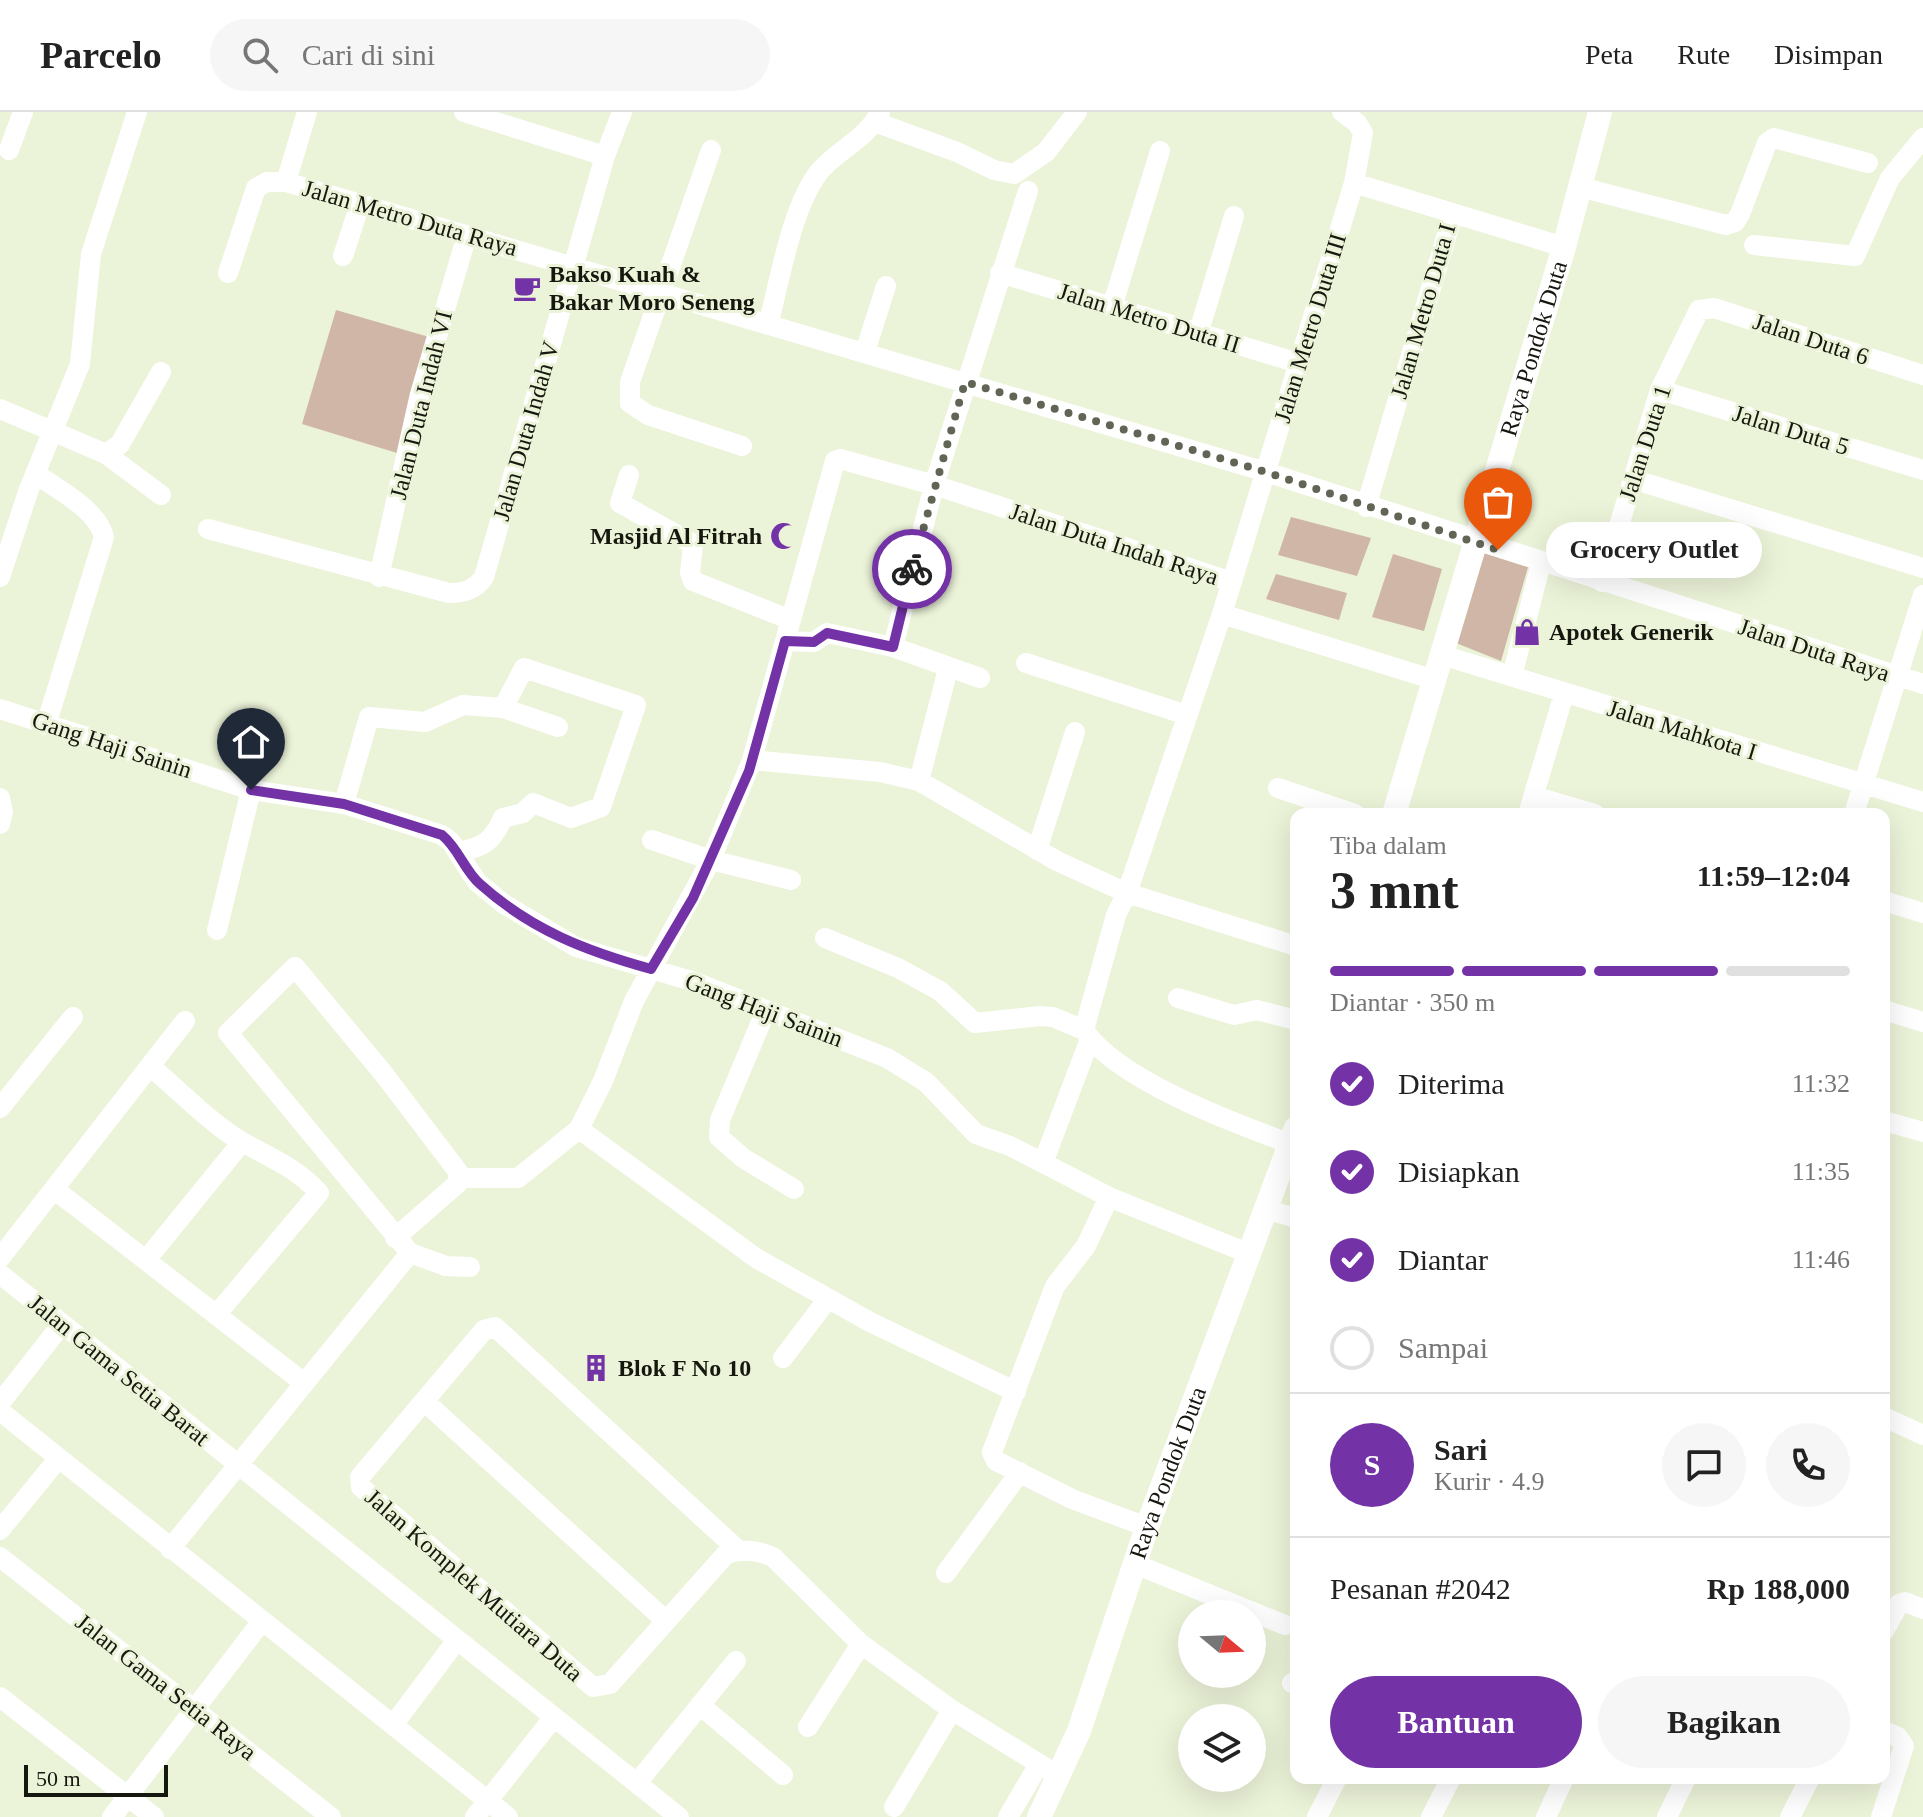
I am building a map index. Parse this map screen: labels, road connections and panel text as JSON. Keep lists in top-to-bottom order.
{
  "streets": {
    "main road": ["Raya Pondok Duta"],
    "street": [
      "Jalan Metro Duta Raya",
      "Jalan Metro Duta I",
      "Jalan Metro Duta II",
      "Jalan Metro Duta III",
      "Jalan Duta 6",
      "Jalan Duta Indah VI",
      "Jalan Duta 5",
      "Jalan Duta Indah V",
      "Jalan Duta 1",
      "Jalan Duta Indah Raya",
      "Jalan Duta Raya",
      "Jalan Mahkota I",
      "Gang Haji Sainin",
      "Jalan Gama Setia Barat",
      "Jalan Komplek Mutiara Duta",
      "Jalan Gama Setia Raya"
    ]
  },
  "crossings": [
    ["Jalan Metro Duta Raya", "Jalan Metro Duta I"],
    ["Jalan Metro Duta Raya", "Jalan Metro Duta III"],
    ["Jalan Metro Duta Raya", "Raya Pondok Duta"],
    ["Jalan Metro Duta Raya", "Jalan Duta Indah VI"],
    ["Jalan Metro Duta Raya", "Jalan Duta Indah V"],
    ["Jalan Metro Duta Raya", "Jalan Duta Indah Raya"],
    ["Jalan Metro Duta Raya", "Jalan Duta Raya"],
    ["Jalan Metro Duta I", "Jalan Metro Duta III"],
    ["Jalan Metro Duta II", "Jalan Metro Duta III"],
    ["Jalan Metro Duta III", "Jalan Duta Indah Raya"],
    ["Jalan Duta 6", "Jalan Duta 1"],
    ["Raya Pondok Duta", "Jalan Duta Raya"],
    ["Raya Pondok Duta", "Jalan Mahkota I"],
    ["Raya Pondok Duta", "Gang Haji Sainin"],
    ["Raya Pondok Duta", "Jalan Komplek Mutiara Duta"],
    ["Jalan Duta Indah VI", "Jalan Duta Indah V"],
    ["Jalan Duta 5", "Jalan Duta 1"],
    ["Jalan Duta 1", "Jalan Duta Raya"]
  ],
  "places": {
    "cafe": ["Bakso Kuah & Bakar Moro Seneng"],
    "mosque": ["Masjid Al Fitrah"],
    "other": ["Grocery Outlet"],
    "shop": ["Apotek Generik"],
    "building": ["Blok F No 10"]
  },
  "scale_bar": "50 m",
  "north": "right",
  "page": {
    "header": "Parcelo",
    "search": "Cari di sini",
    "nav": ["Peta", "Rute", "Disimpan"],
    "bubble": "Grocery Outlet",
    "heading": ["3 mnt", "Tiba dalam", "11:59–12:04"],
    "panel": [
      "Sari",
      "Kurir · 4.9",
      "Pesanan #2042",
      "Rp 188,000"
    ],
    "bar": "Diantar · 350 m",
    "list": [
      ["Diterima", "11:32"],
      ["Disiapkan", "11:35"],
      ["Diantar", "11:46"],
      "Sampai"
    ],
    "round": "S",
    "buttons": ["Bantuan", "Bagikan"],
    "scale": "50 m"
  }
}
